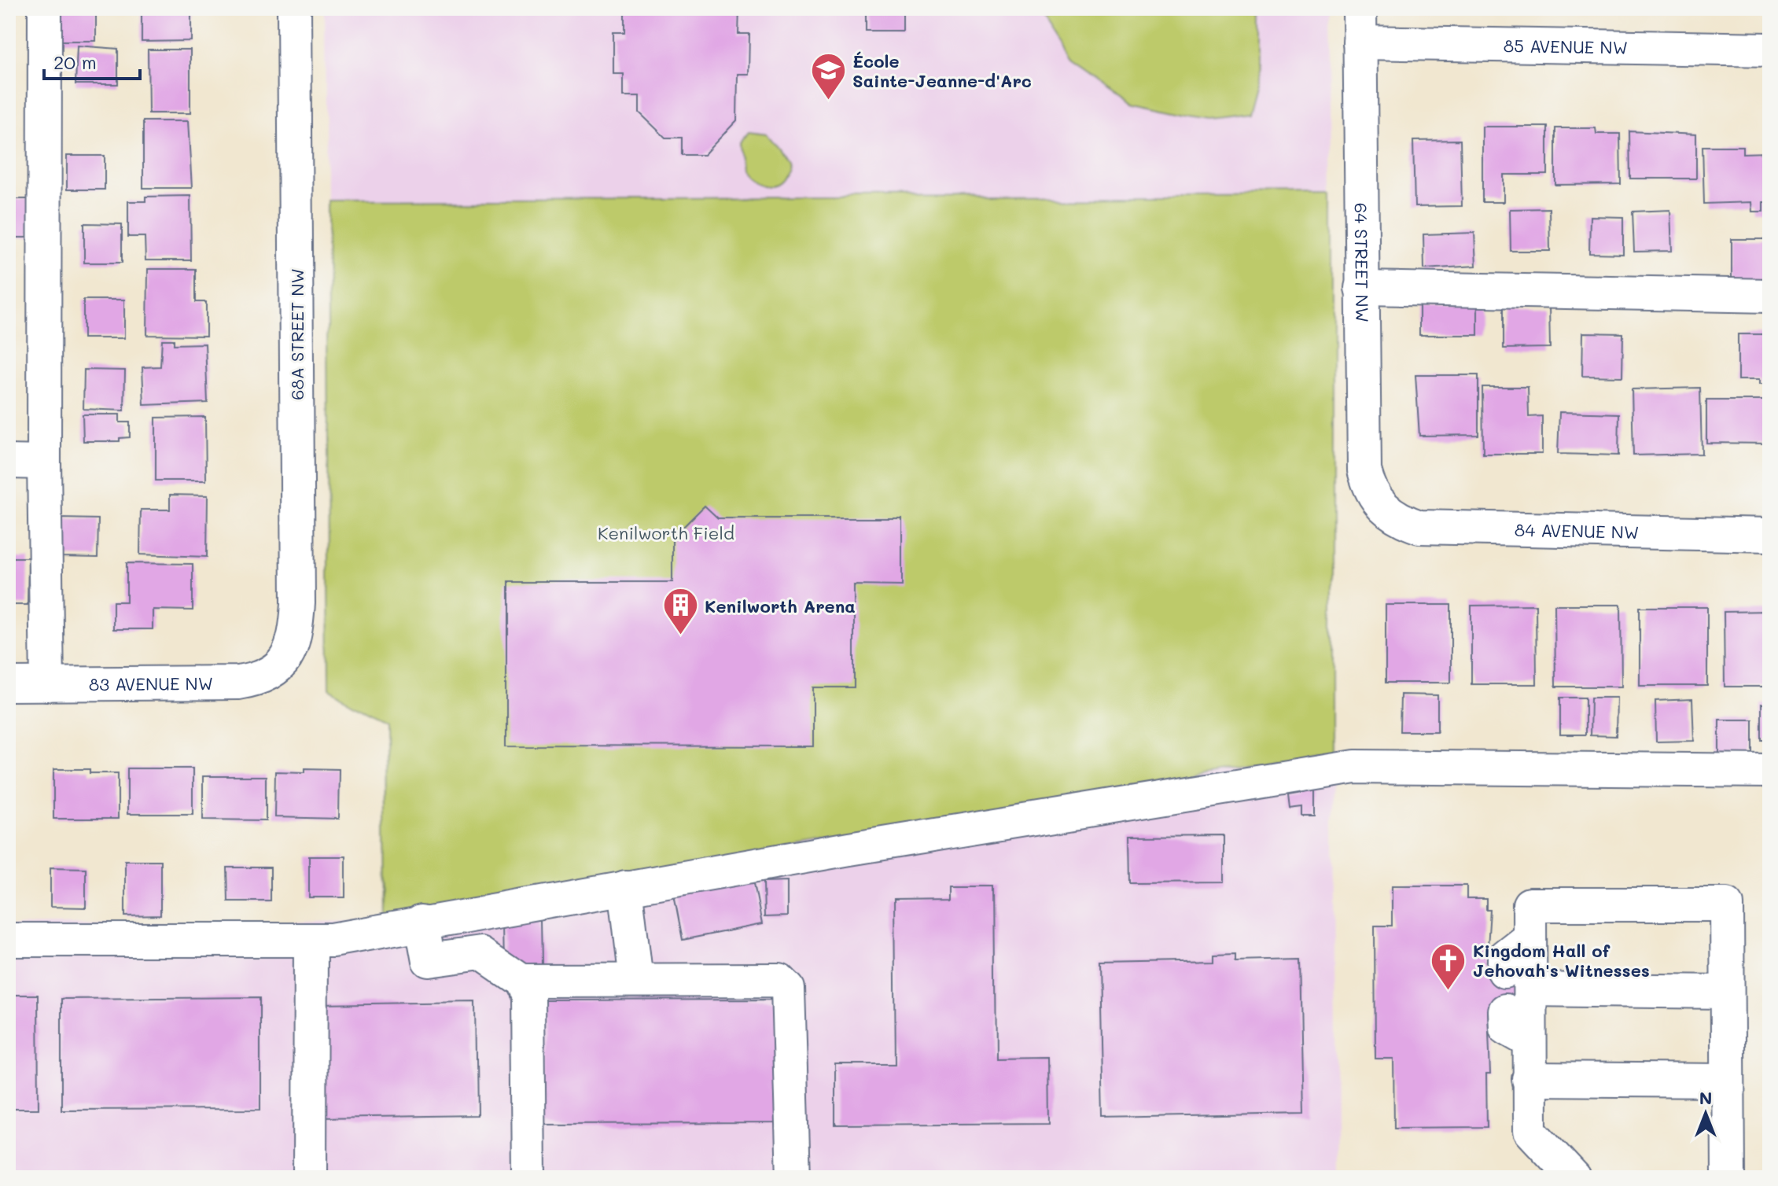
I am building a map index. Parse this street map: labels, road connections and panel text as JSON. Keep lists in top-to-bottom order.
{
  "streets": {
    "street": [
      "85 AVENUE NW",
      "64 STREET NW",
      "68A STREET NW",
      "84 AVENUE NW",
      "83 AVENUE NW"
    ]
  },
  "crossings": [
    ["85 AVENUE NW", "64 STREET NW"],
    ["64 STREET NW", "84 AVENUE NW"],
    ["68A STREET NW", "83 AVENUE NW"]
  ],
  "parks": ["Kenilworth Field"],
  "places": {
    "school or university": ["École Sainte-Jeanne-d'Arc"],
    "building": ["Kenilworth Arena"],
    "church": ["Kingdom Hall of Jehovah's Witnesses"]
  },
  "scale_bar": "20 m",
  "north": "top"
}
